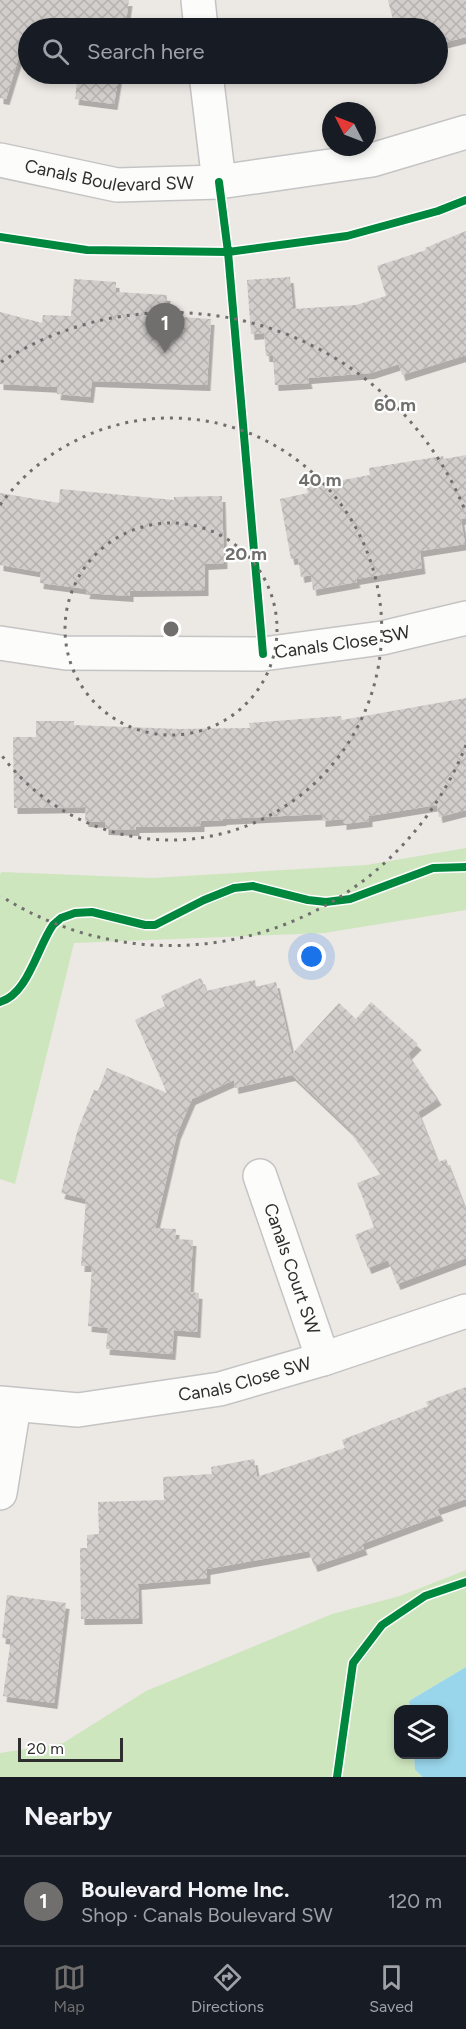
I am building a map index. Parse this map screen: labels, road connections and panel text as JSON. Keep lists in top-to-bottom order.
{
  "streets": {
    "street": ["Canals Boulevard SW", "Canals Close SW", "Canals Court SW"]
  },
  "crossings": [
    ["Canals Close SW", "Canals Court SW"]
  ],
  "scale_bar": "20 m",
  "north": "top left",
  "page": {
    "search": "Search here",
    "pins": "1",
    "scale": "20 m",
    "heading": "Nearby",
    "list": [
      {
        "mark": "1",
        "name": "Boulevard Home Inc.",
        "note": "Shop · Canals Boulevard SW",
        "value": "120 m"
      }
    ],
    "nav": ["Map", "Directions", "Saved"]
  },
  "rings": ["60 m", "40 m", "20 m"]
}
